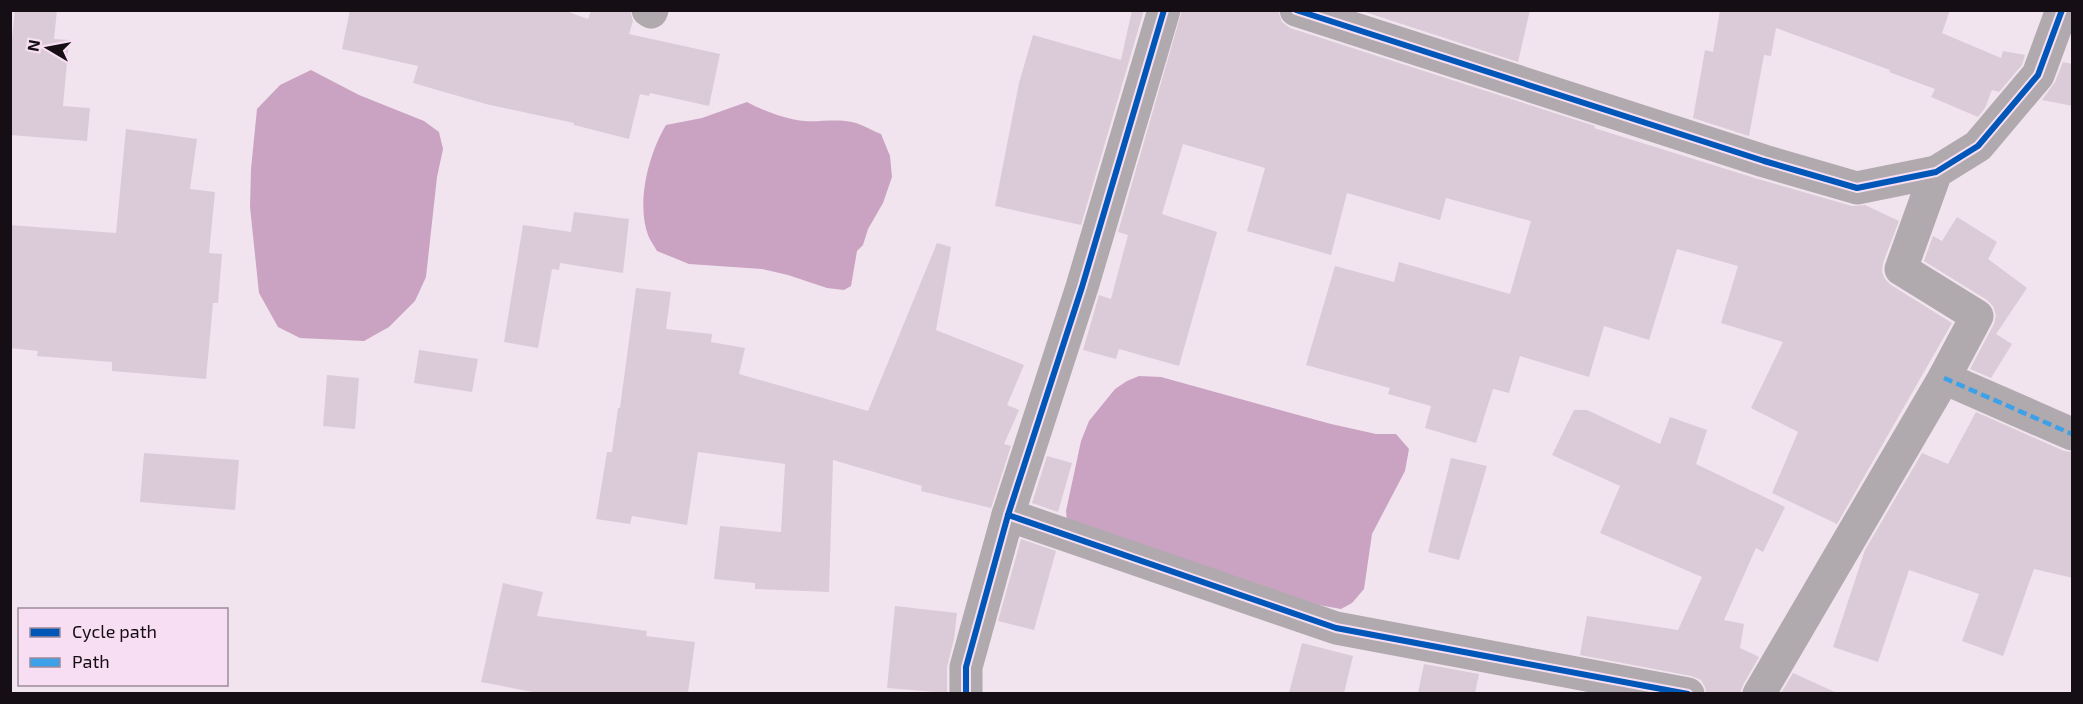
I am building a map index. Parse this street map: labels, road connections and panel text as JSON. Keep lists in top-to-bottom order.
{
  "legend": ["Cycle path", "Path"],
  "north": "left"
}
